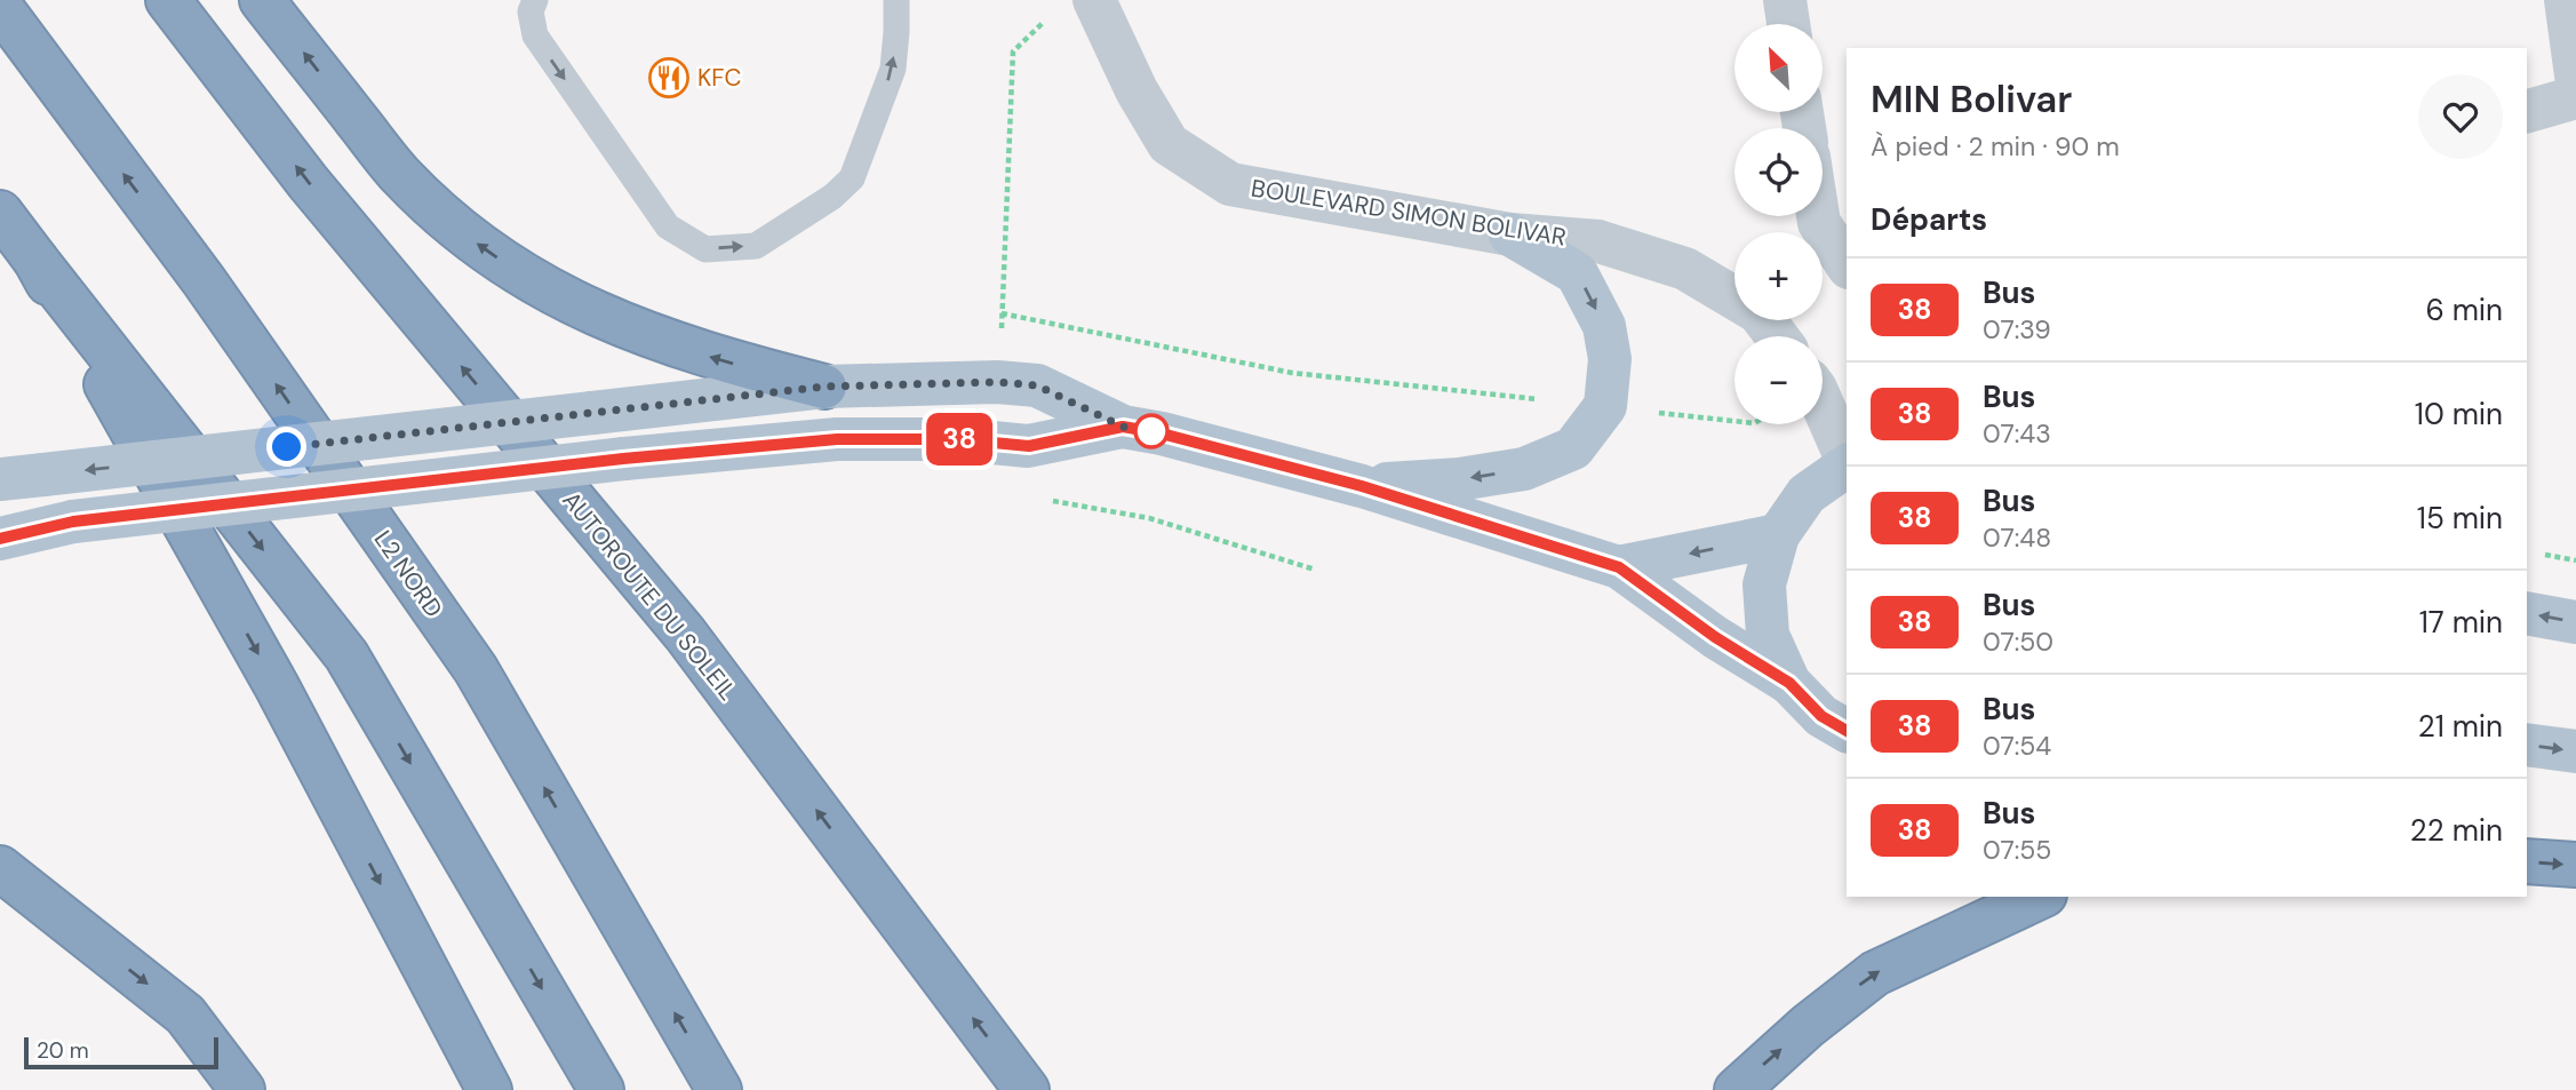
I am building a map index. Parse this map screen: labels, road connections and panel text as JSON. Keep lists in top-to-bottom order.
{
  "streets": {
    "highway": ["L2 NORD", "AUTOROUTE DU SOLEIL"],
    "street": ["BOULEVARD SIMON BOLIVAR"]
  },
  "places": {
    "restaurant": ["KFC"]
  },
  "lines": ["bus line 38"],
  "scale_bar": "20 m",
  "north": "top left",
  "page": {
    "on_map": "38",
    "map_buttons": ["+", "−"],
    "heading": [
      ["MIN Bolivar", "À pied · 2 min · 90 m"],
      "Départs"
    ],
    "list": [
      {
        "mark": "38",
        "name": "Bus",
        "note": "07:39",
        "value": "6 min"
      },
      {
        "mark": "38",
        "name": "Bus",
        "note": "07:43",
        "value": "10 min"
      },
      {
        "mark": "38",
        "name": "Bus",
        "note": "07:48",
        "value": "15 min"
      },
      {
        "mark": "38",
        "name": "Bus",
        "note": "07:50",
        "value": "17 min"
      },
      {
        "mark": "38",
        "name": "Bus",
        "note": "07:54",
        "value": "21 min"
      },
      {
        "mark": "38",
        "name": "Bus",
        "note": "07:55",
        "value": "22 min"
      }
    ],
    "scale": "20 m"
  }
}
